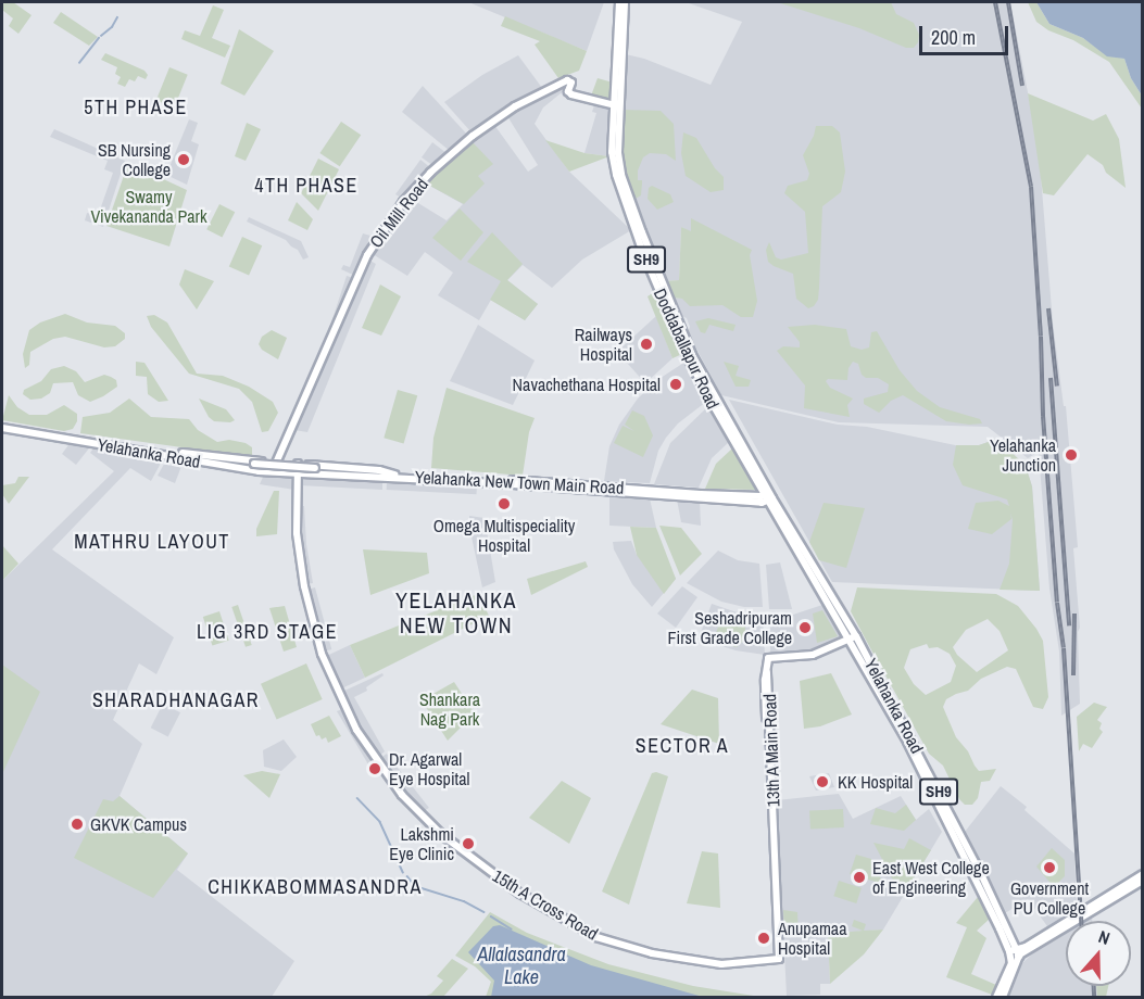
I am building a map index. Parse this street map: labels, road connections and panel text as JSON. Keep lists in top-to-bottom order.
{
  "streets": {
    "main road": [
      "Oil Mill Road",
      "SH9",
      "Doddaballapur Road",
      "Yelahanka Road",
      "Yelahanka New Town Main Road",
      "13th A Main Road",
      "15th A Cross Road"
    ]
  },
  "crossings": [
    ["Oil Mill Road", "Doddaballapur Road"],
    ["Oil Mill Road", "Yelahanka Road"],
    ["Oil Mill Road", "Yelahanka New Town Main Road"],
    ["Doddaballapur Road", "Yelahanka Road"],
    ["Doddaballapur Road", "Yelahanka New Town Main Road"],
    ["Yelahanka Road", "Yelahanka New Town Main Road"],
    ["Yelahanka Road", "13th A Main Road"],
    ["Yelahanka Road", "15th A Cross Road"],
    ["Yelahanka New Town Main Road", "15th A Cross Road"],
    ["13th A Main Road", "15th A Cross Road"]
  ],
  "districts": [
    "5TH PHASE",
    "4TH PHASE",
    "MATHRU LAYOUT",
    "YELAHANKA NEW TOWN",
    "LIG 3RD STAGE",
    "SHARADHANAGAR",
    "SECTOR A",
    "CHIKKABOMMASANDRA"
  ],
  "water": ["Allalasandra Lake"],
  "parks": ["Swamy Vivekananda Park", "Shankara Nag Park"],
  "places": [
    "SB Nursing College",
    "Railways Hospital",
    "Navachethana Hospital",
    "Yelahanka Junction",
    "Omega Multispeciality Hospital",
    "Seshadripuram First Grade College",
    "Dr. Agarwal Eye Hospital",
    "KK Hospital",
    "GKVK Campus",
    "Lakshmi Eye Clinic",
    "Government PU College",
    "East West College of Engineering",
    "Anupamaa Hospital"
  ],
  "scale_bar": "200 m",
  "north": "top"
}
